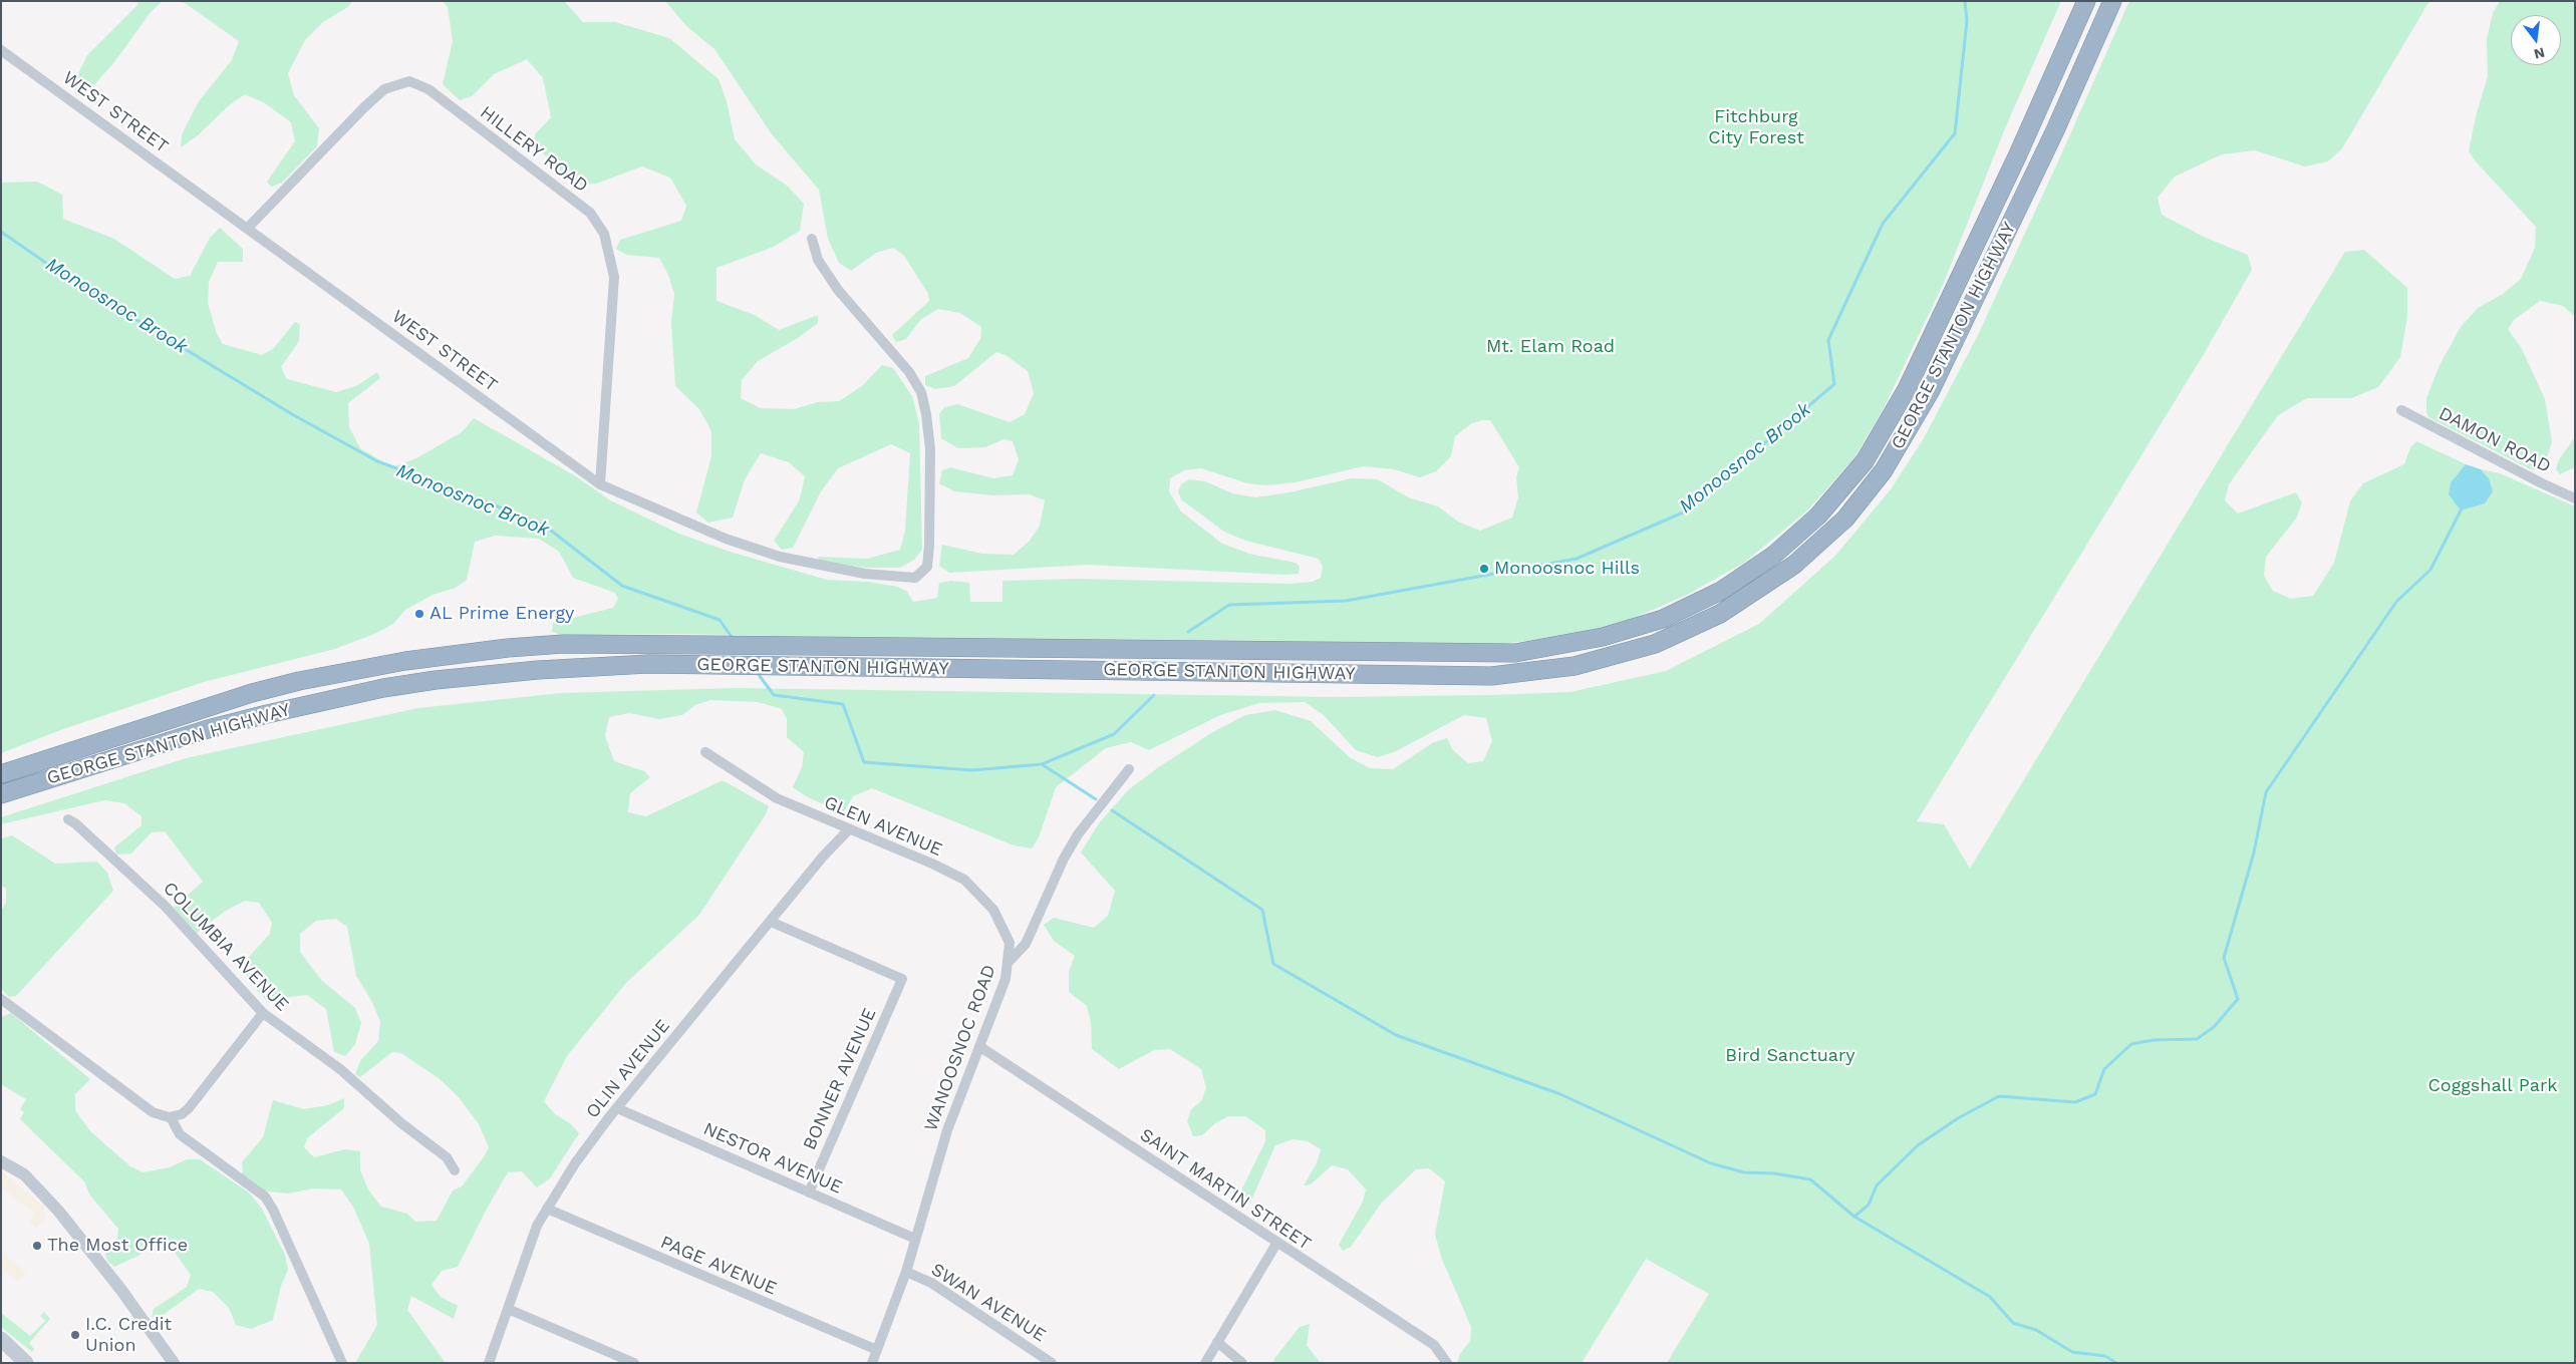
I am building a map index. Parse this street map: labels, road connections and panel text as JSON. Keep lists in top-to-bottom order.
{
  "streets": {
    "highway": ["GEORGE STANTON HIGHWAY"],
    "street": [
      "WEST STREET",
      "HILLERY ROAD",
      "DAMON ROAD",
      "GLEN AVENUE",
      "COLUMBIA AVENUE",
      "WANOOSNOC ROAD",
      "OLIN AVENUE",
      "BONNER AVENUE",
      "NESTOR AVENUE",
      "SAINT MARTIN STREET",
      "PAGE AVENUE",
      "SWAN AVENUE"
    ]
  },
  "crossings": [
    ["WEST STREET", "HILLERY ROAD"],
    ["GLEN AVENUE", "WANOOSNOC ROAD"],
    ["GLEN AVENUE", "OLIN AVENUE"],
    ["WANOOSNOC ROAD", "NESTOR AVENUE"],
    ["WANOOSNOC ROAD", "SAINT MARTIN STREET"],
    ["WANOOSNOC ROAD", "PAGE AVENUE"],
    ["WANOOSNOC ROAD", "SWAN AVENUE"],
    ["OLIN AVENUE", "BONNER AVENUE"],
    ["OLIN AVENUE", "NESTOR AVENUE"],
    ["OLIN AVENUE", "PAGE AVENUE"],
    ["BONNER AVENUE", "NESTOR AVENUE"]
  ],
  "water": ["Monoosnoc Brook"],
  "parks": [
    "Fitchburg City Forest",
    "Mt. Elam Road",
    "Bird Sanctuary",
    "Coggshall Park"
  ],
  "places": [
    "Monoosnoc Hills",
    "AL Prime Energy",
    "The Most Office",
    "I.C. Credit Union"
  ],
  "north": "bottom"
}
